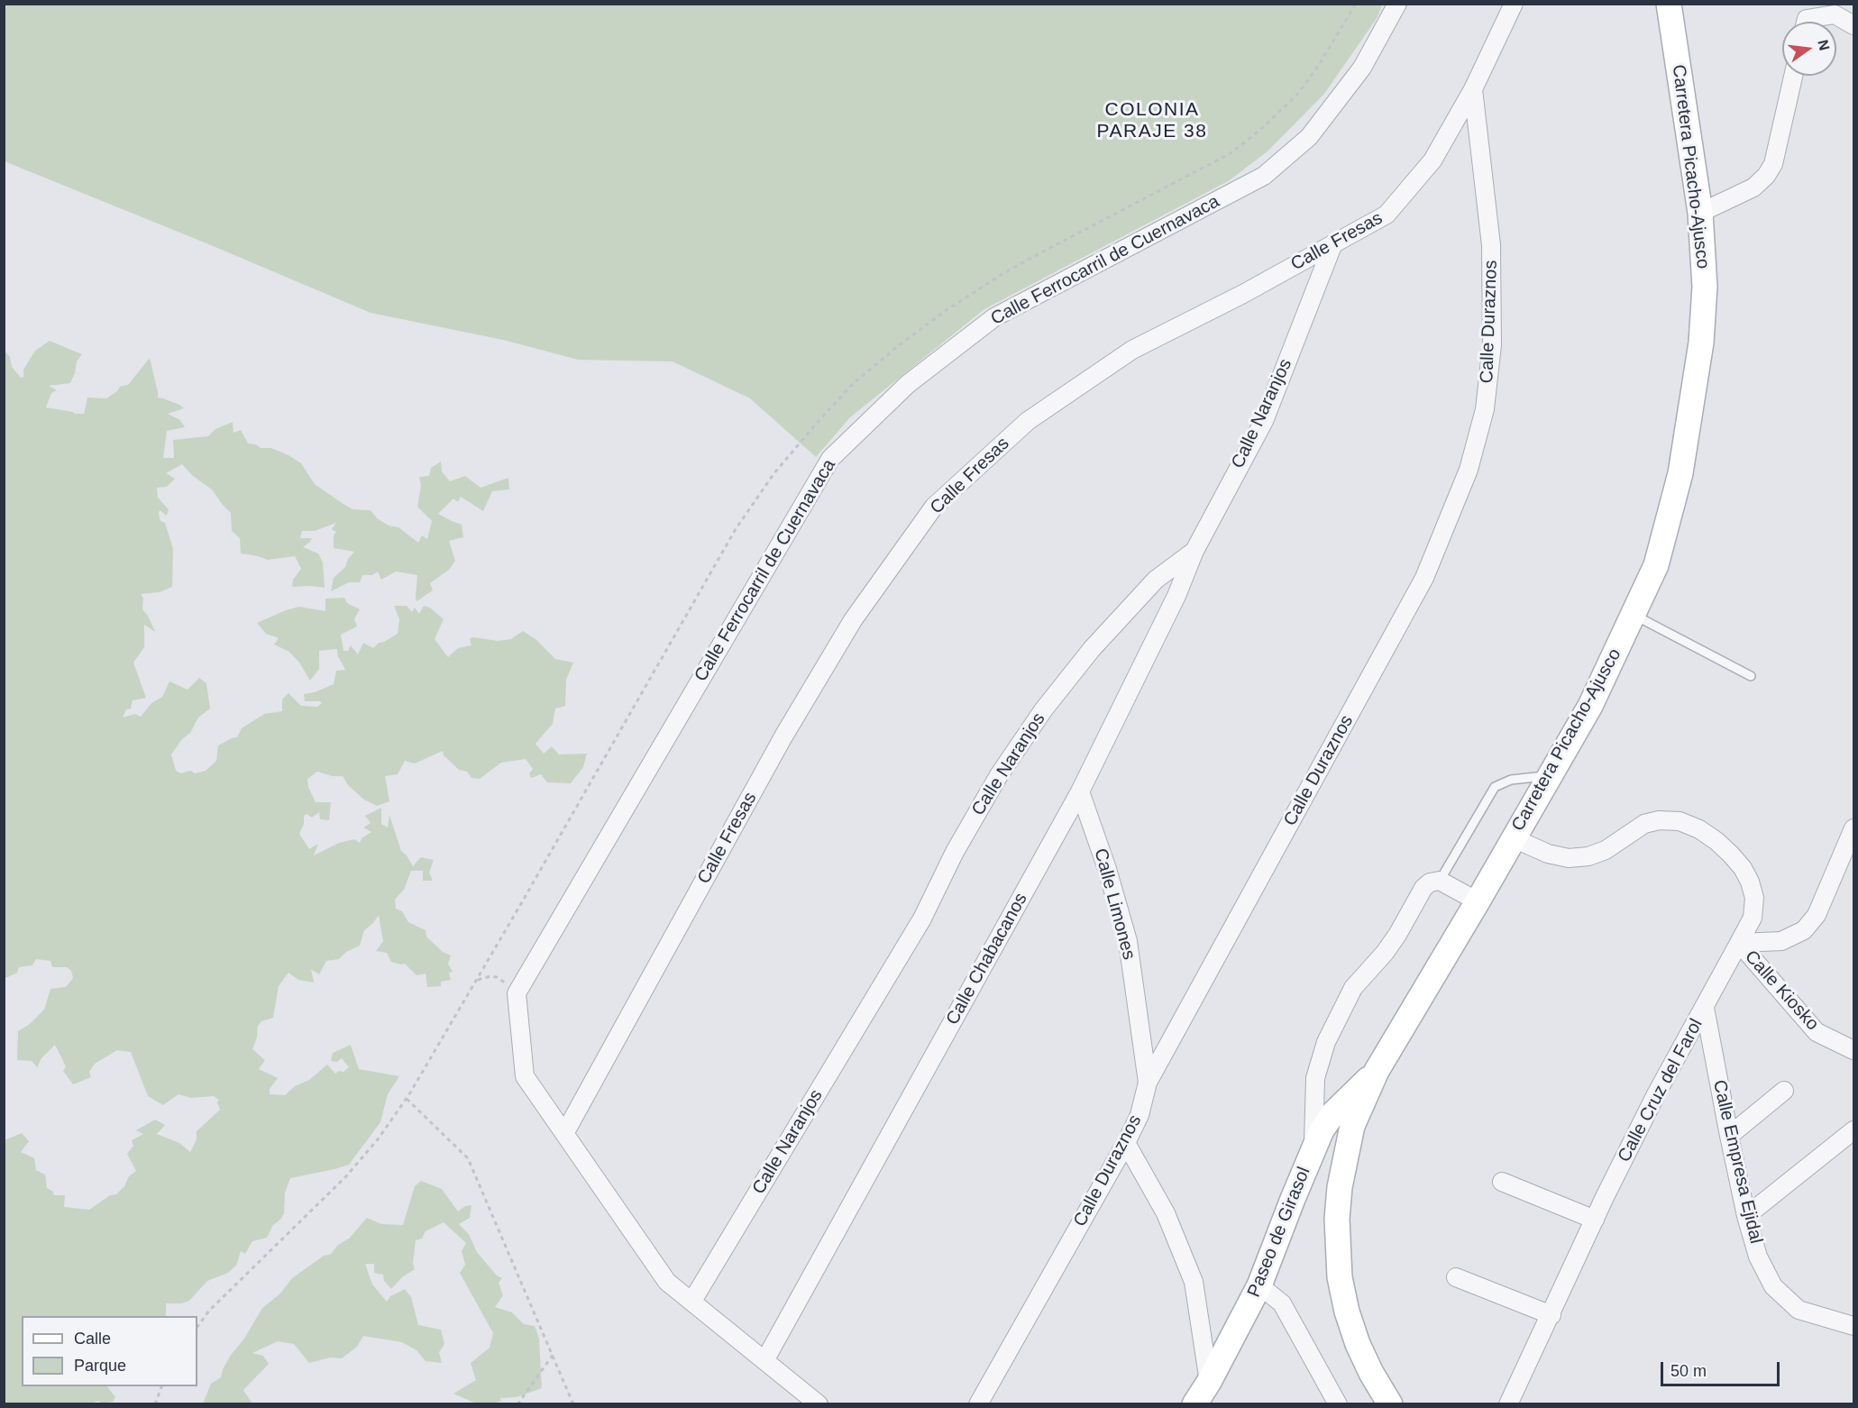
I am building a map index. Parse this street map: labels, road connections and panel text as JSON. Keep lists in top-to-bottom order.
{
  "streets": {
    "main road": ["Carretera Picacho-Ajusco", "Paseo de Girasol"],
    "street": [
      "Calle Fresas",
      "Calle Ferrocarril de Cuernavaca",
      "Calle Duraznos",
      "Calle Naranjos",
      "Calle Limones",
      "Calle Chabacanos",
      "Calle Kiosko",
      "Calle Cruz del Farol",
      "Calle Empresa Ejidal"
    ]
  },
  "crossings": [
    ["Carretera Picacho-Ajusco", "Paseo de Girasol"],
    ["Calle Fresas", "Calle Duraznos"],
    ["Calle Fresas", "Calle Naranjos"],
    ["Calle Duraznos", "Calle Limones"],
    ["Calle Naranjos", "Calle Chabacanos"],
    ["Calle Limones", "Calle Chabacanos"],
    ["Calle Kiosko", "Calle Cruz del Farol"],
    ["Calle Cruz del Farol", "Calle Empresa Ejidal"]
  ],
  "districts": ["COLONIA PARAJE 38"],
  "legend": ["Calle", "Parque"],
  "scale_bar": "50 m",
  "north": "right"
}
